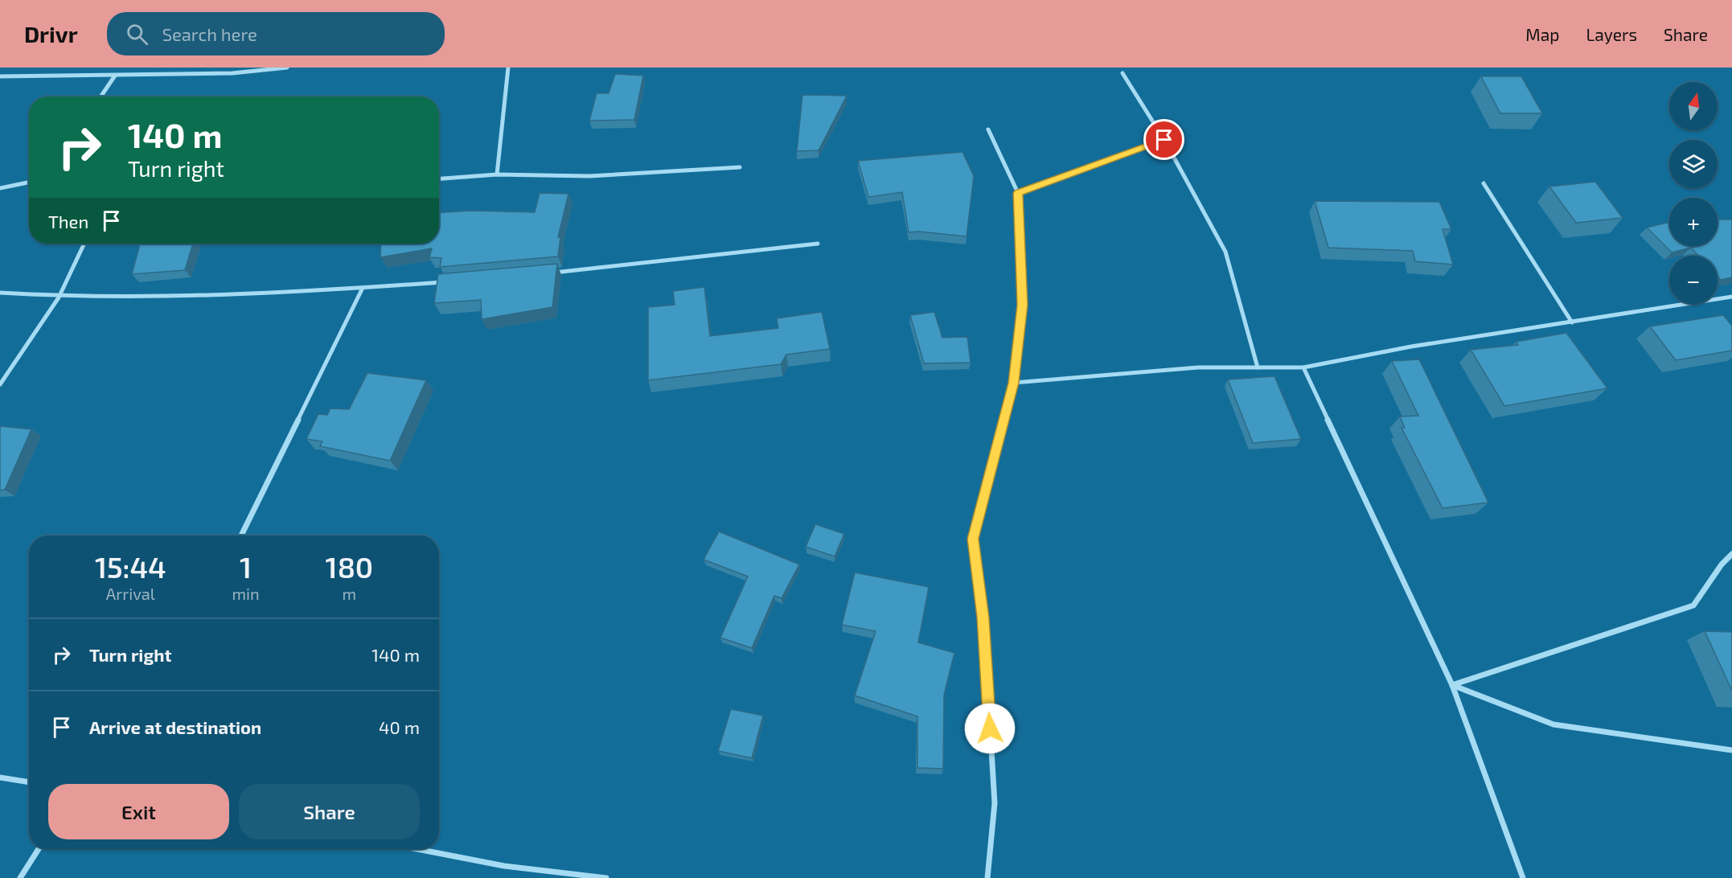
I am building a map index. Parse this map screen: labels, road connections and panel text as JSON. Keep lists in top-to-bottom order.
{
  "north": "top",
  "page": {
    "header": "Drivr",
    "search": "Search here",
    "nav": ["Map", "Layers", "Share"],
    "map_buttons": ["+", "−"],
    "turn": ["140 m", "Turn right"],
    "then": "Then",
    "eta": [
      "15:44",
      "Arrival",
      "1",
      "min",
      "180",
      "m"
    ],
    "list": [
      {
        "name": "Turn right",
        "value": "140 m"
      },
      {
        "name": "Arrive at destination",
        "value": "40 m"
      }
    ],
    "buttons": ["Exit", "Share"]
  }
}
